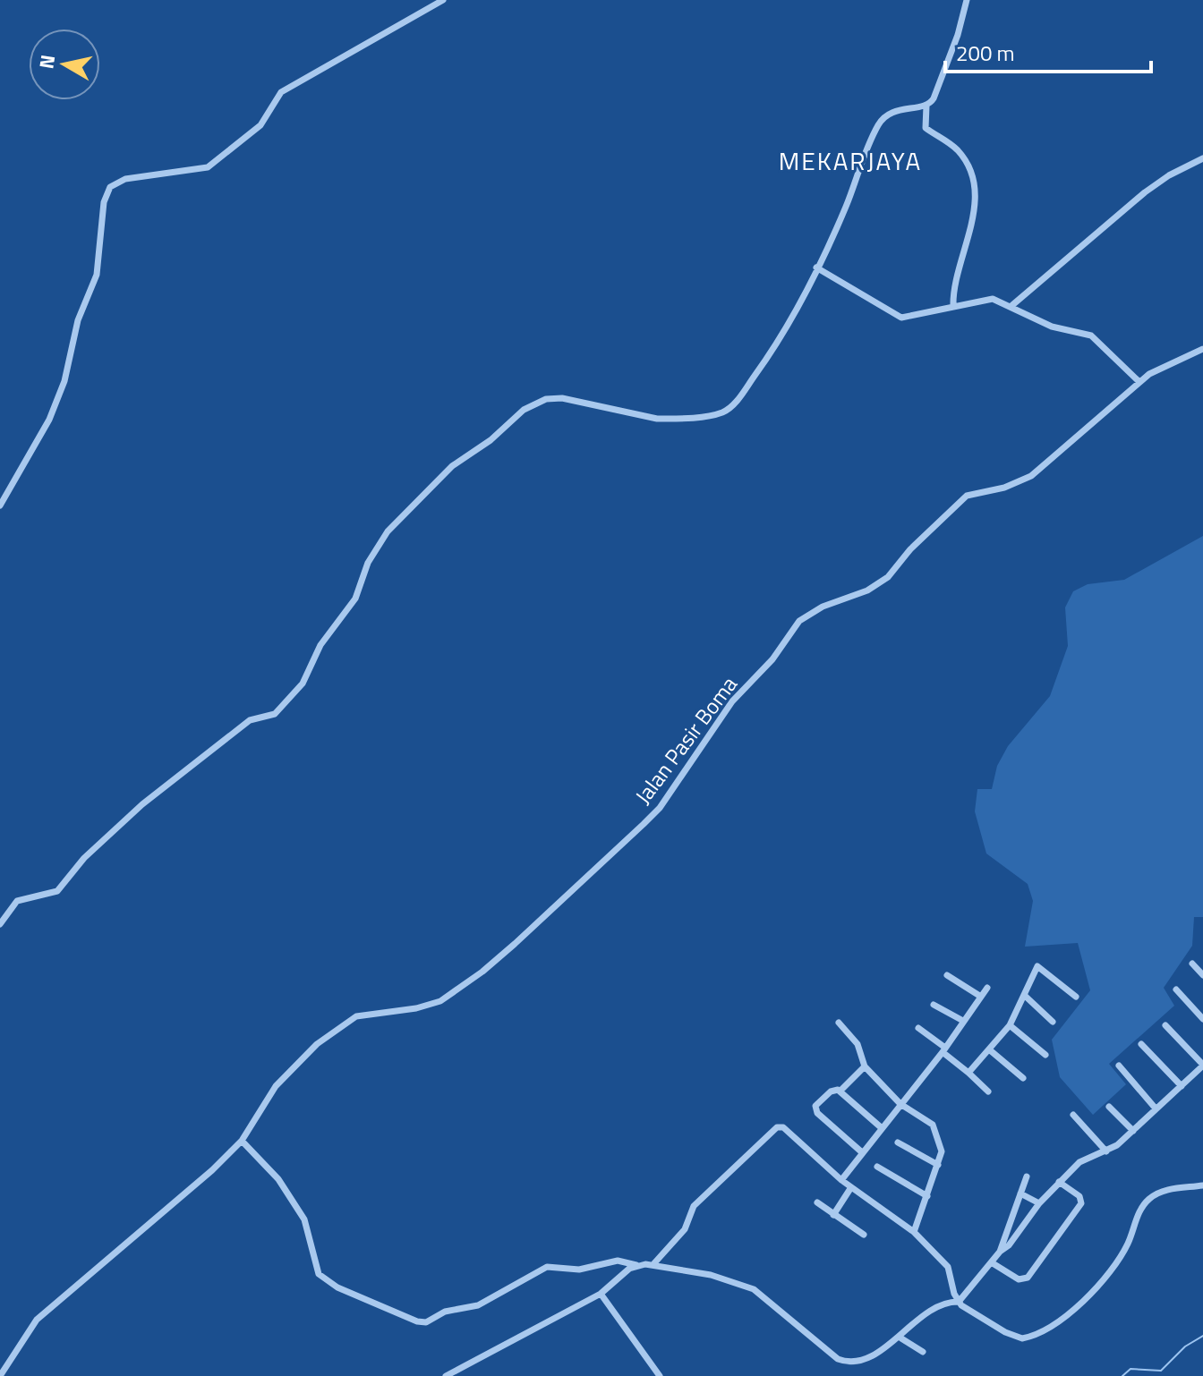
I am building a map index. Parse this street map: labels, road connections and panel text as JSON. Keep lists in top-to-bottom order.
{
  "streets": {
    "street": ["Jalan Pasir Boma"]
  },
  "districts": ["MEKARJAYA"],
  "scale_bar": "200 m",
  "north": "left"
}
